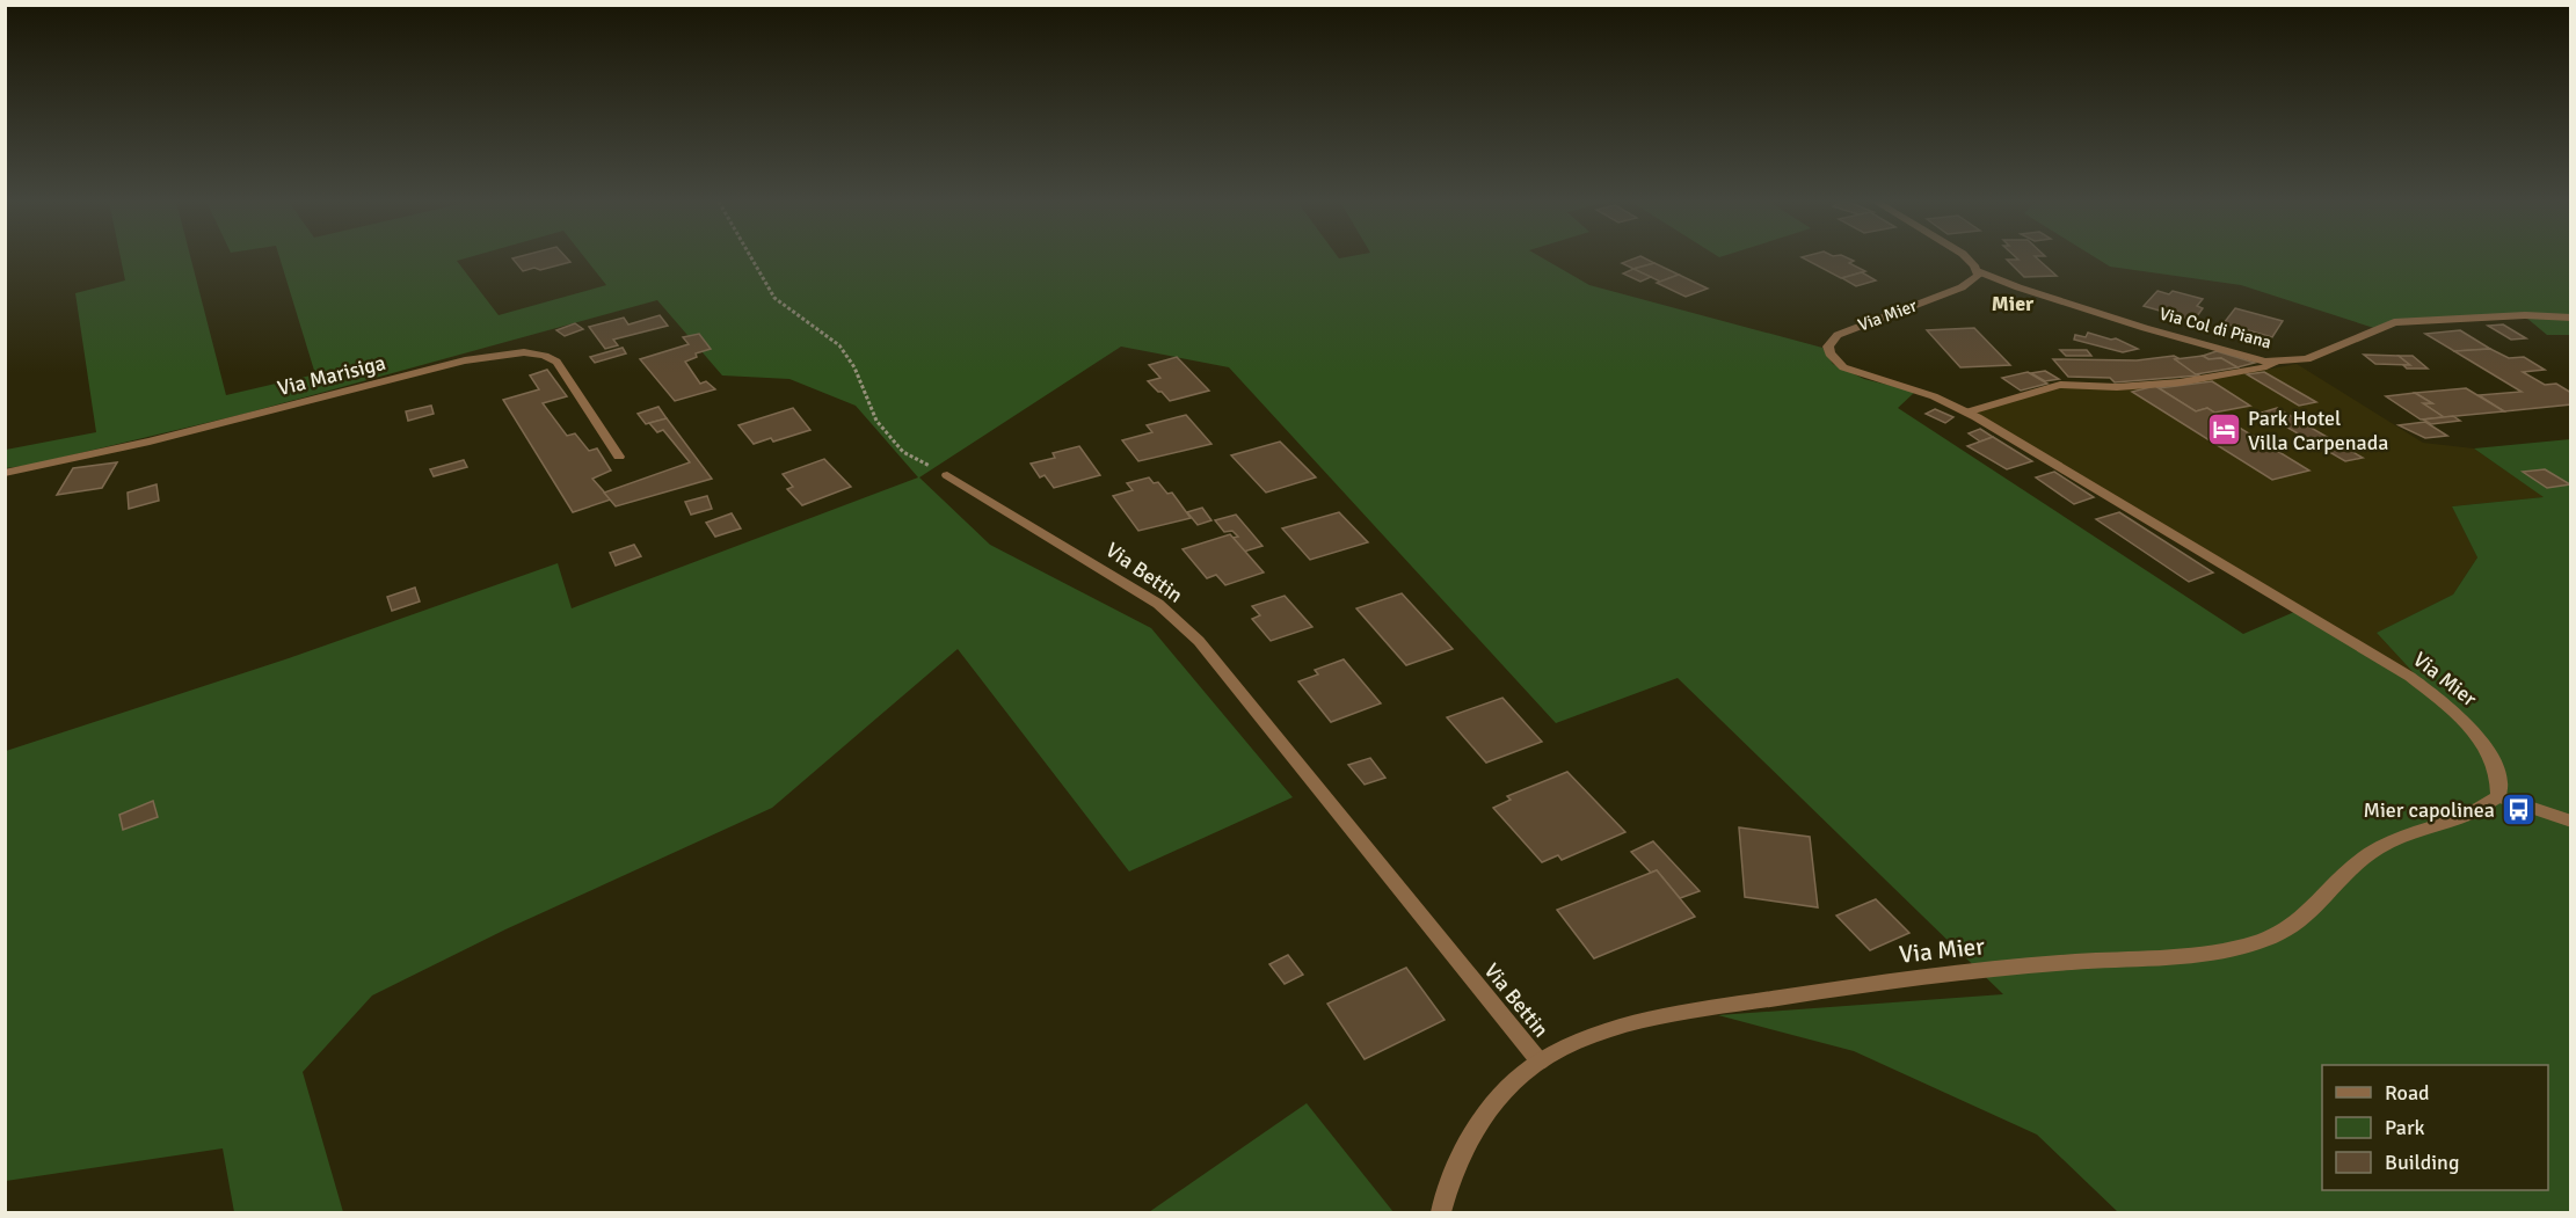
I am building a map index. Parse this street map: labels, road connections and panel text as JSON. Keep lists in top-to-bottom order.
{
  "streets": {
    "street": [
      "Via Mier",
      "Via Col di Piana",
      "Via Marisiga",
      "Via Bettin"
    ]
  },
  "crossings": [
    ["Via Mier", "Via Col di Piana"],
    ["Via Mier", "Via Bettin"]
  ],
  "districts": ["Mier"],
  "places": {
    "hotel": ["Park Hotel Villa Carpenada"],
    "bus stop": ["Mier capolinea"]
  },
  "legend": ["Road", "Park", "Building"]
}
